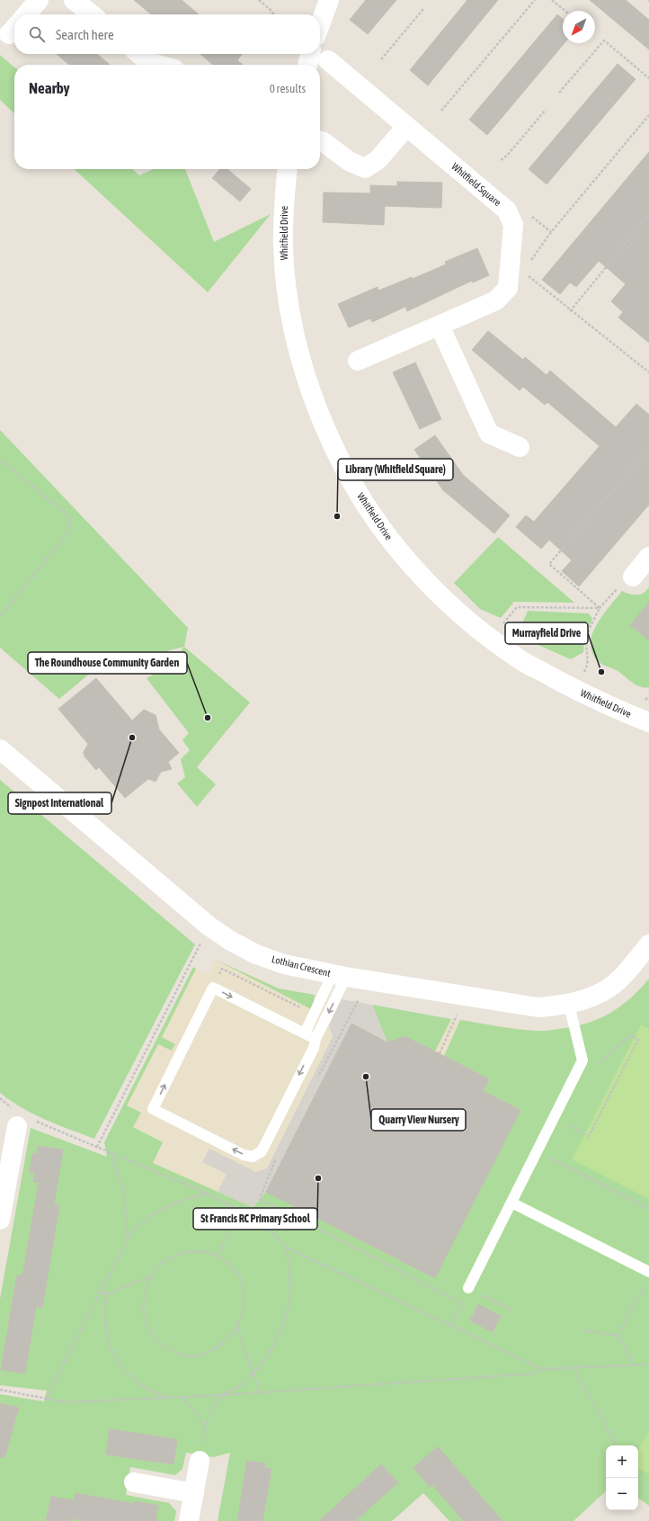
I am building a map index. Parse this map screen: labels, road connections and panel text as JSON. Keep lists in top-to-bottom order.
{
  "streets": {
    "street": ["Whitfield Square", "Whitfield Drive", "Lothian Crescent"]
  },
  "places": [
    "Library (Whitfield Square)",
    "Murrayfield Drive",
    "The Roundhouse Community Garden",
    "Signpost International",
    "Quarry View Nursery",
    "St Francis RC Primary School"
  ],
  "north": "bottom left",
  "page": {
    "search": "Search here",
    "heading": ["Nearby", "0 results"],
    "map_buttons": ["+", "−"]
  }
}
